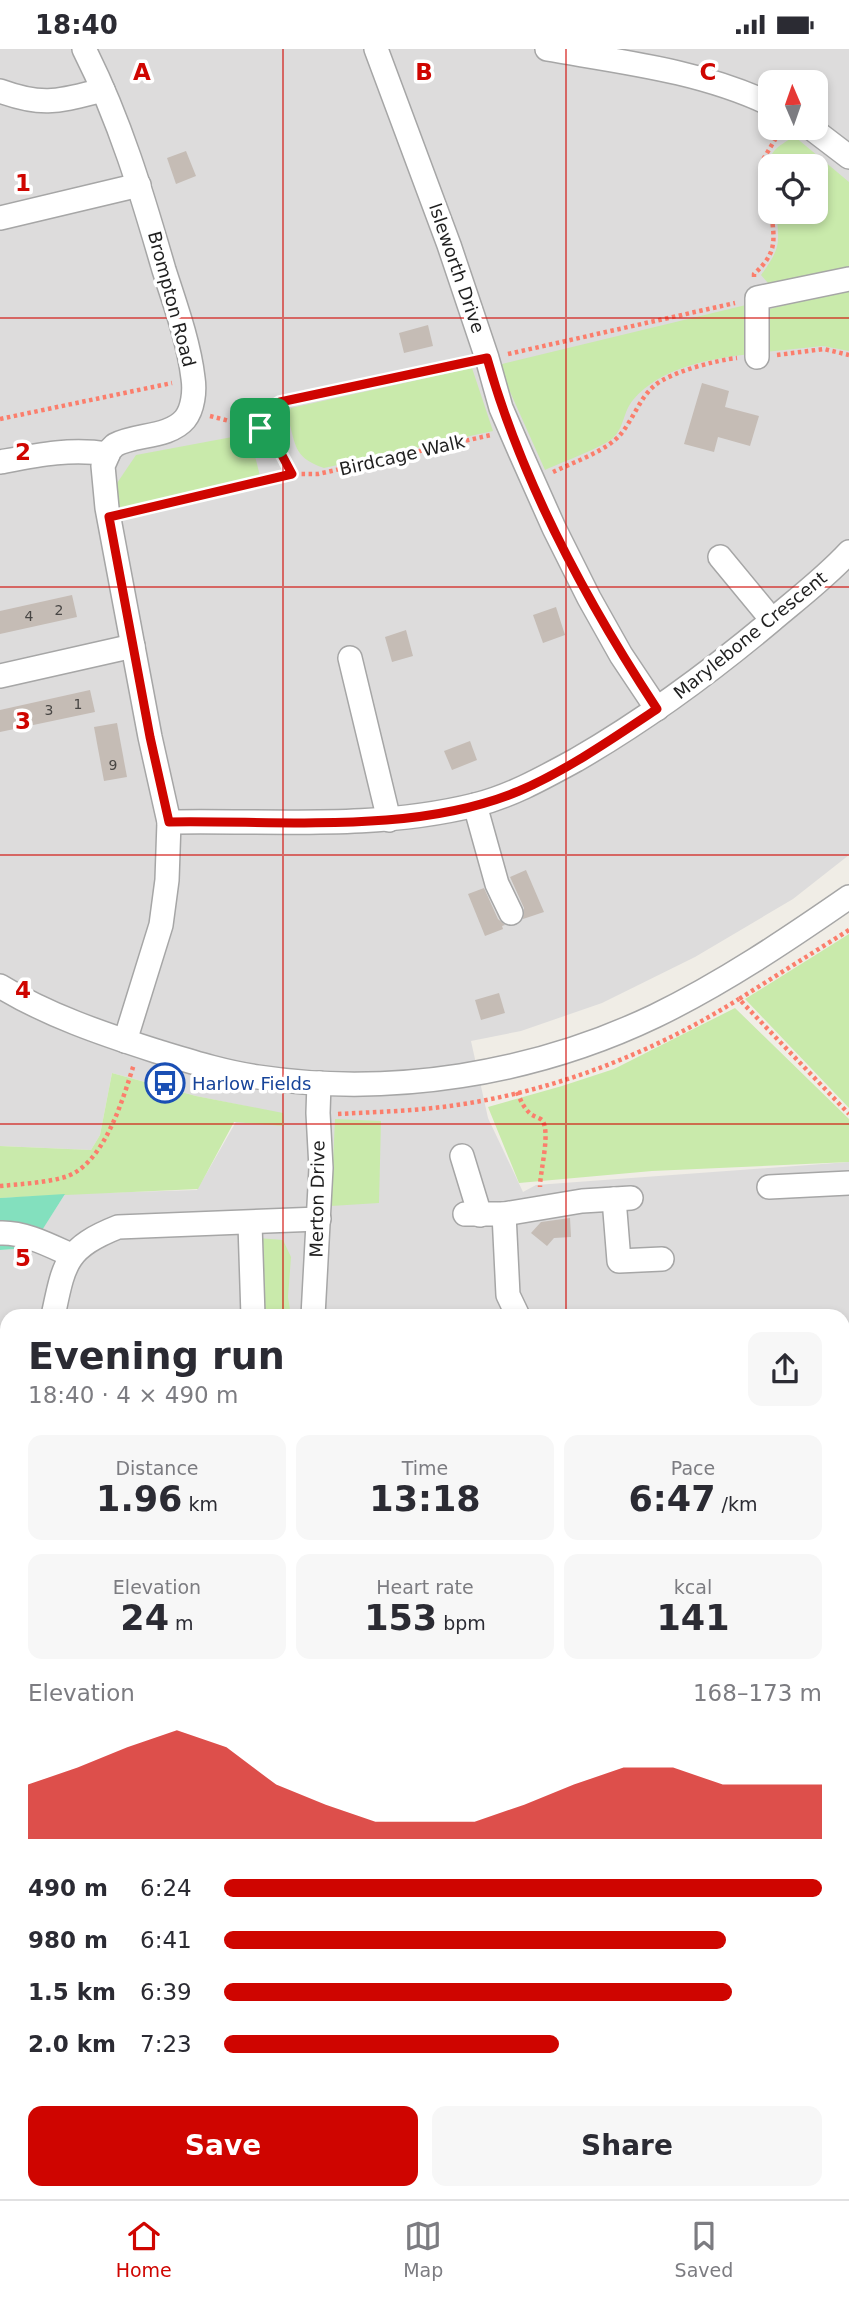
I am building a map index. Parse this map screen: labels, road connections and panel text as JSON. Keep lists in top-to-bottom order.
{
  "streets": {
    "street": [
      "Isleworth Drive",
      "Brompton Road",
      "Marylebone Crescent",
      "Merton Drive"
    ],
    "path": ["Birdcage Walk"]
  },
  "crossings": [
    ["Isleworth Drive", "Birdcage Walk"],
    ["Isleworth Drive", "Marylebone Crescent"]
  ],
  "places": {
    "bus stop": ["Harlow Fields"]
  },
  "house_numbers": [
    "2",
    "4",
    "1",
    "3",
    "9"
  ],
  "north": "top",
  "page": {
    "status": "18:40",
    "heading": ["Evening run", "18:40 · 4 × 490 m"],
    "stats": [
      ["Distance", "1.96 km"],
      ["Time", "13:18"],
      ["Pace", "6:47 /km"],
      ["Elevation", "24 m"],
      ["Heart rate", "153 bpm"],
      ["kcal", "141"]
    ],
    "chart": ["Elevation", "168–173 m"],
    "list": [
      {
        "name": "490 m",
        "note": "6:24"
      },
      {
        "name": "980 m",
        "note": "6:41"
      },
      {
        "name": "1.5 km",
        "note": "6:39"
      },
      {
        "name": "2.0 km",
        "note": "7:23"
      }
    ],
    "buttons": ["Save", "Share"],
    "tabs": ["Home", "Map", "Saved"]
  },
  "grid": {
    "columns": ["A", "B", "C"],
    "rows": [
      "1",
      "2",
      "3",
      "4",
      "5"
    ]
  }
}
